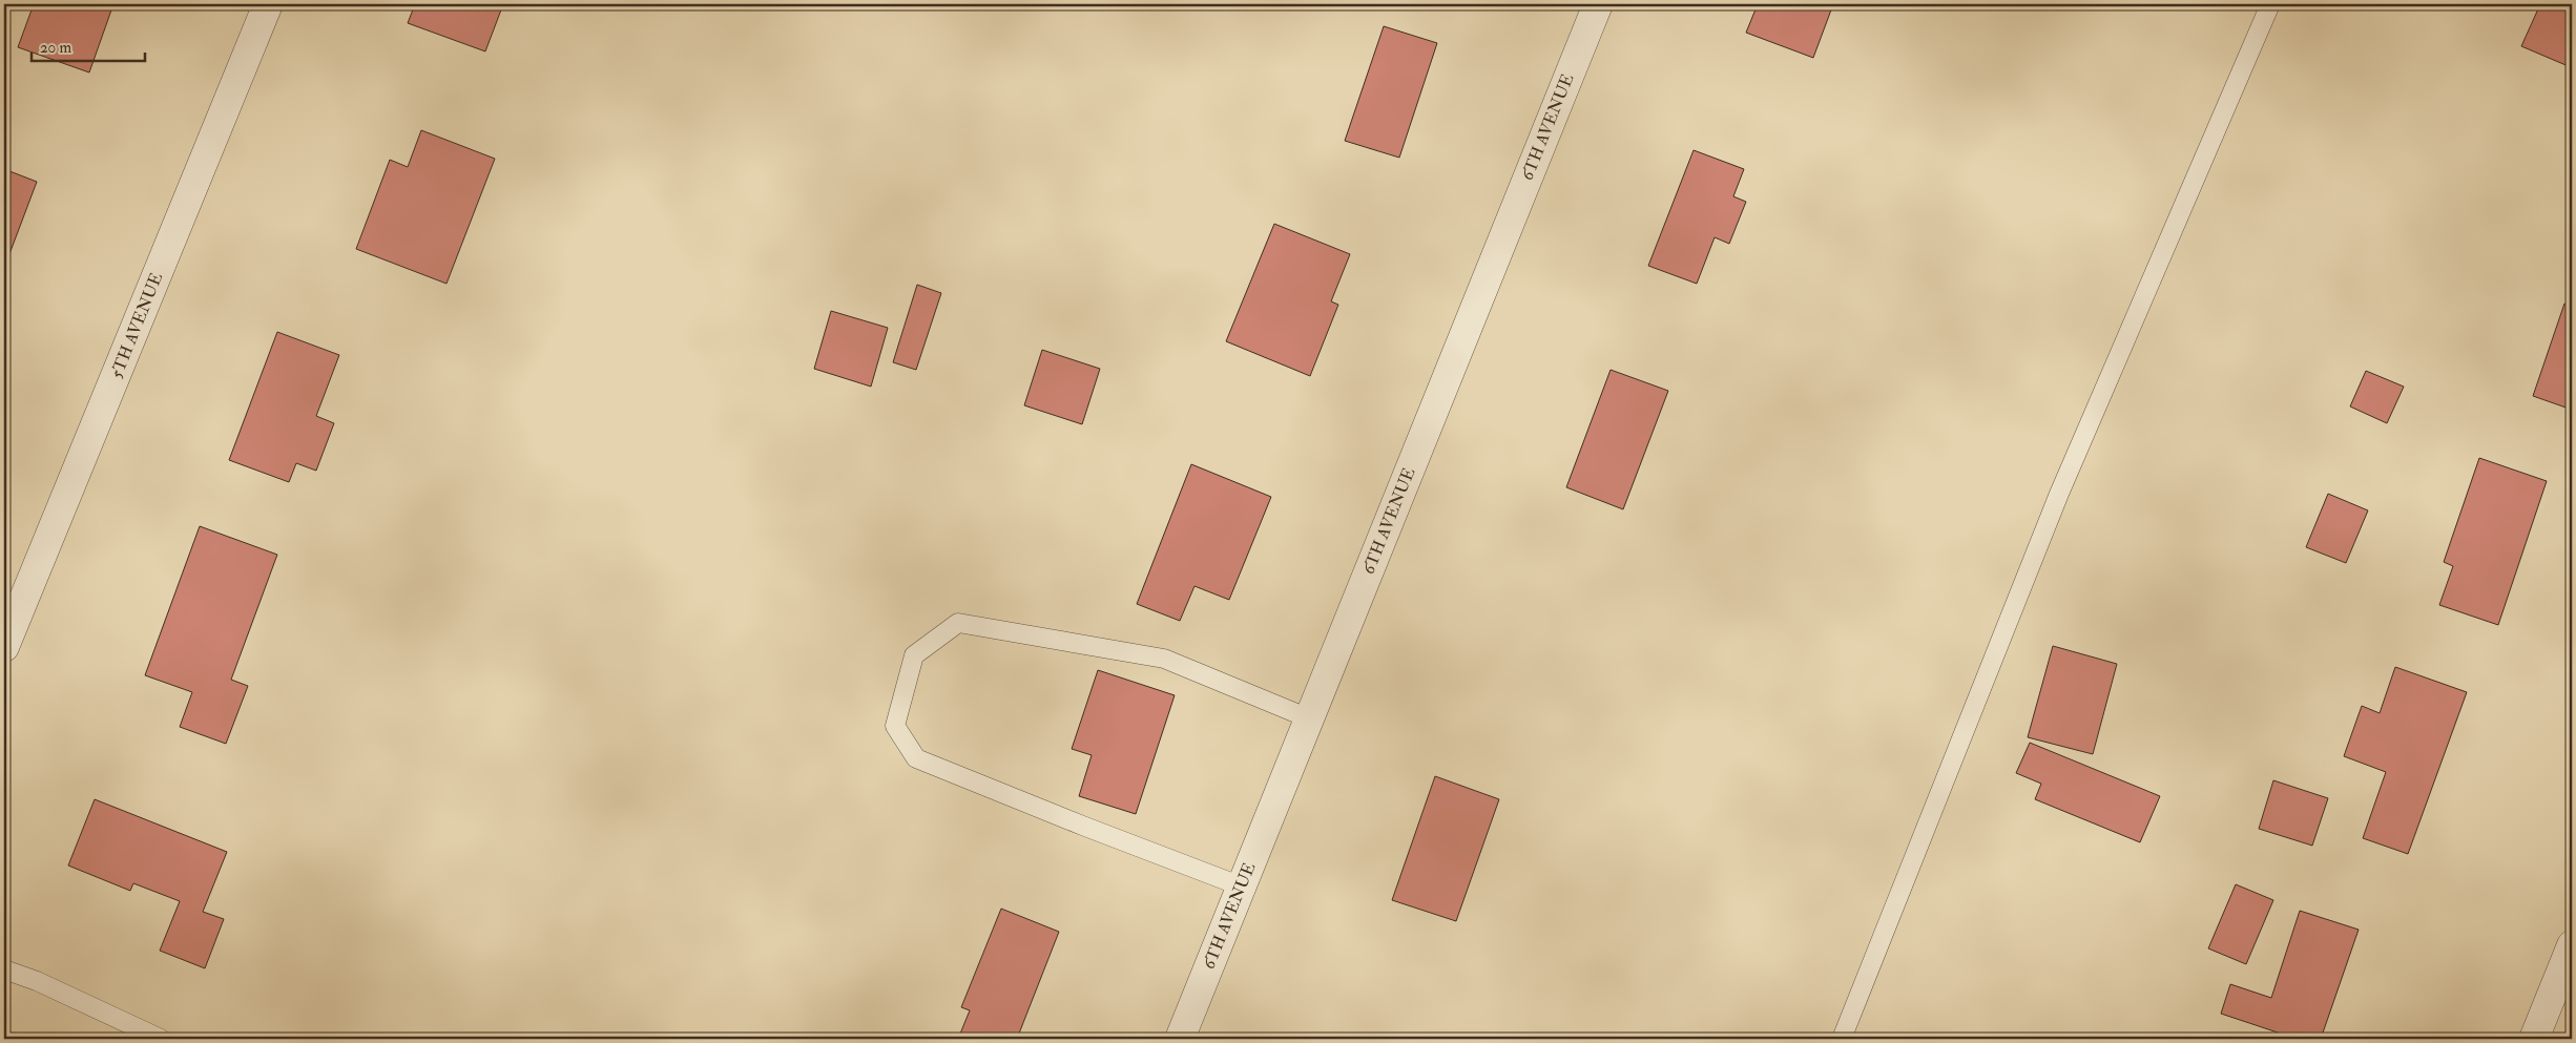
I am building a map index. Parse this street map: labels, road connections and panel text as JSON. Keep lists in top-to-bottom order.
{
  "streets": {
    "street": ["6TH AVENUE", "5TH AVENUE"]
  },
  "scale_bar": "20 m"
}
